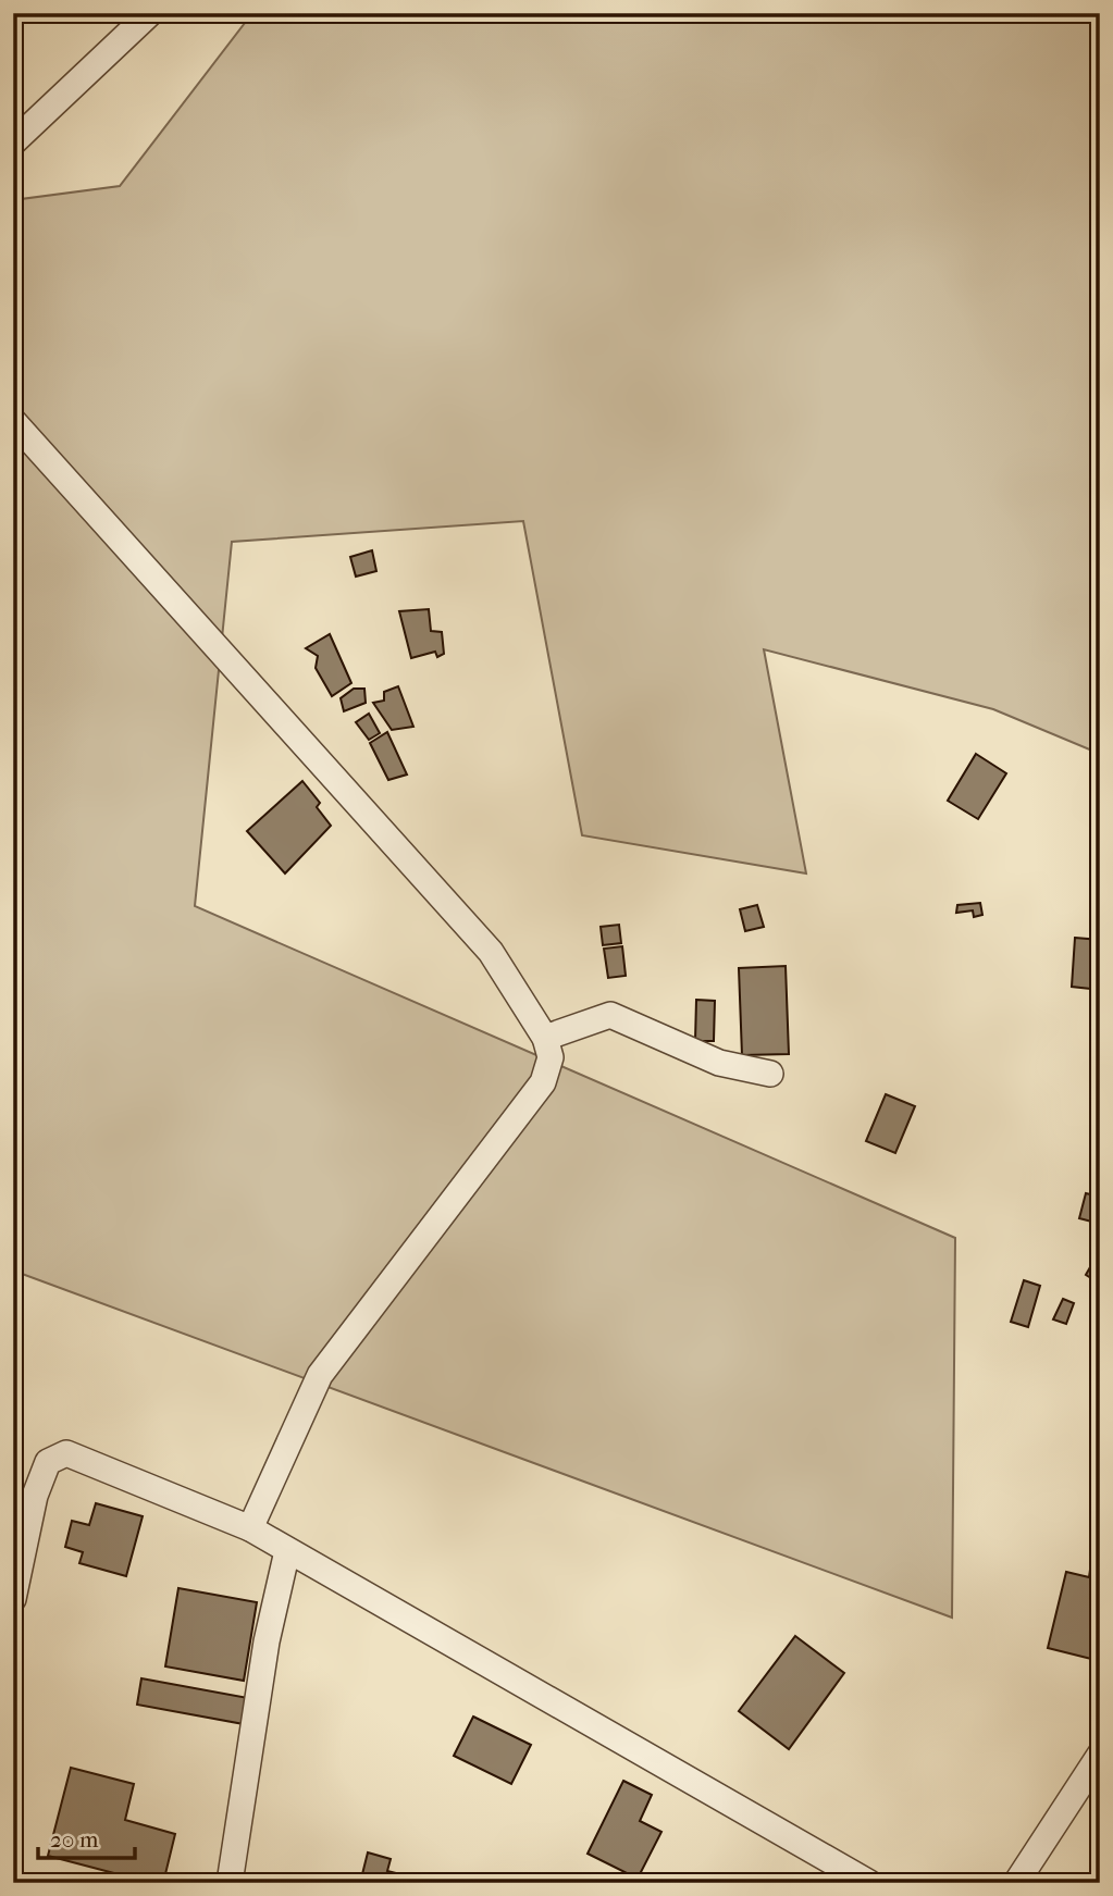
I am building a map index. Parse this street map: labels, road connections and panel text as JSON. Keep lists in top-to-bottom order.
{
  "scale_bar": "20 m"
}
